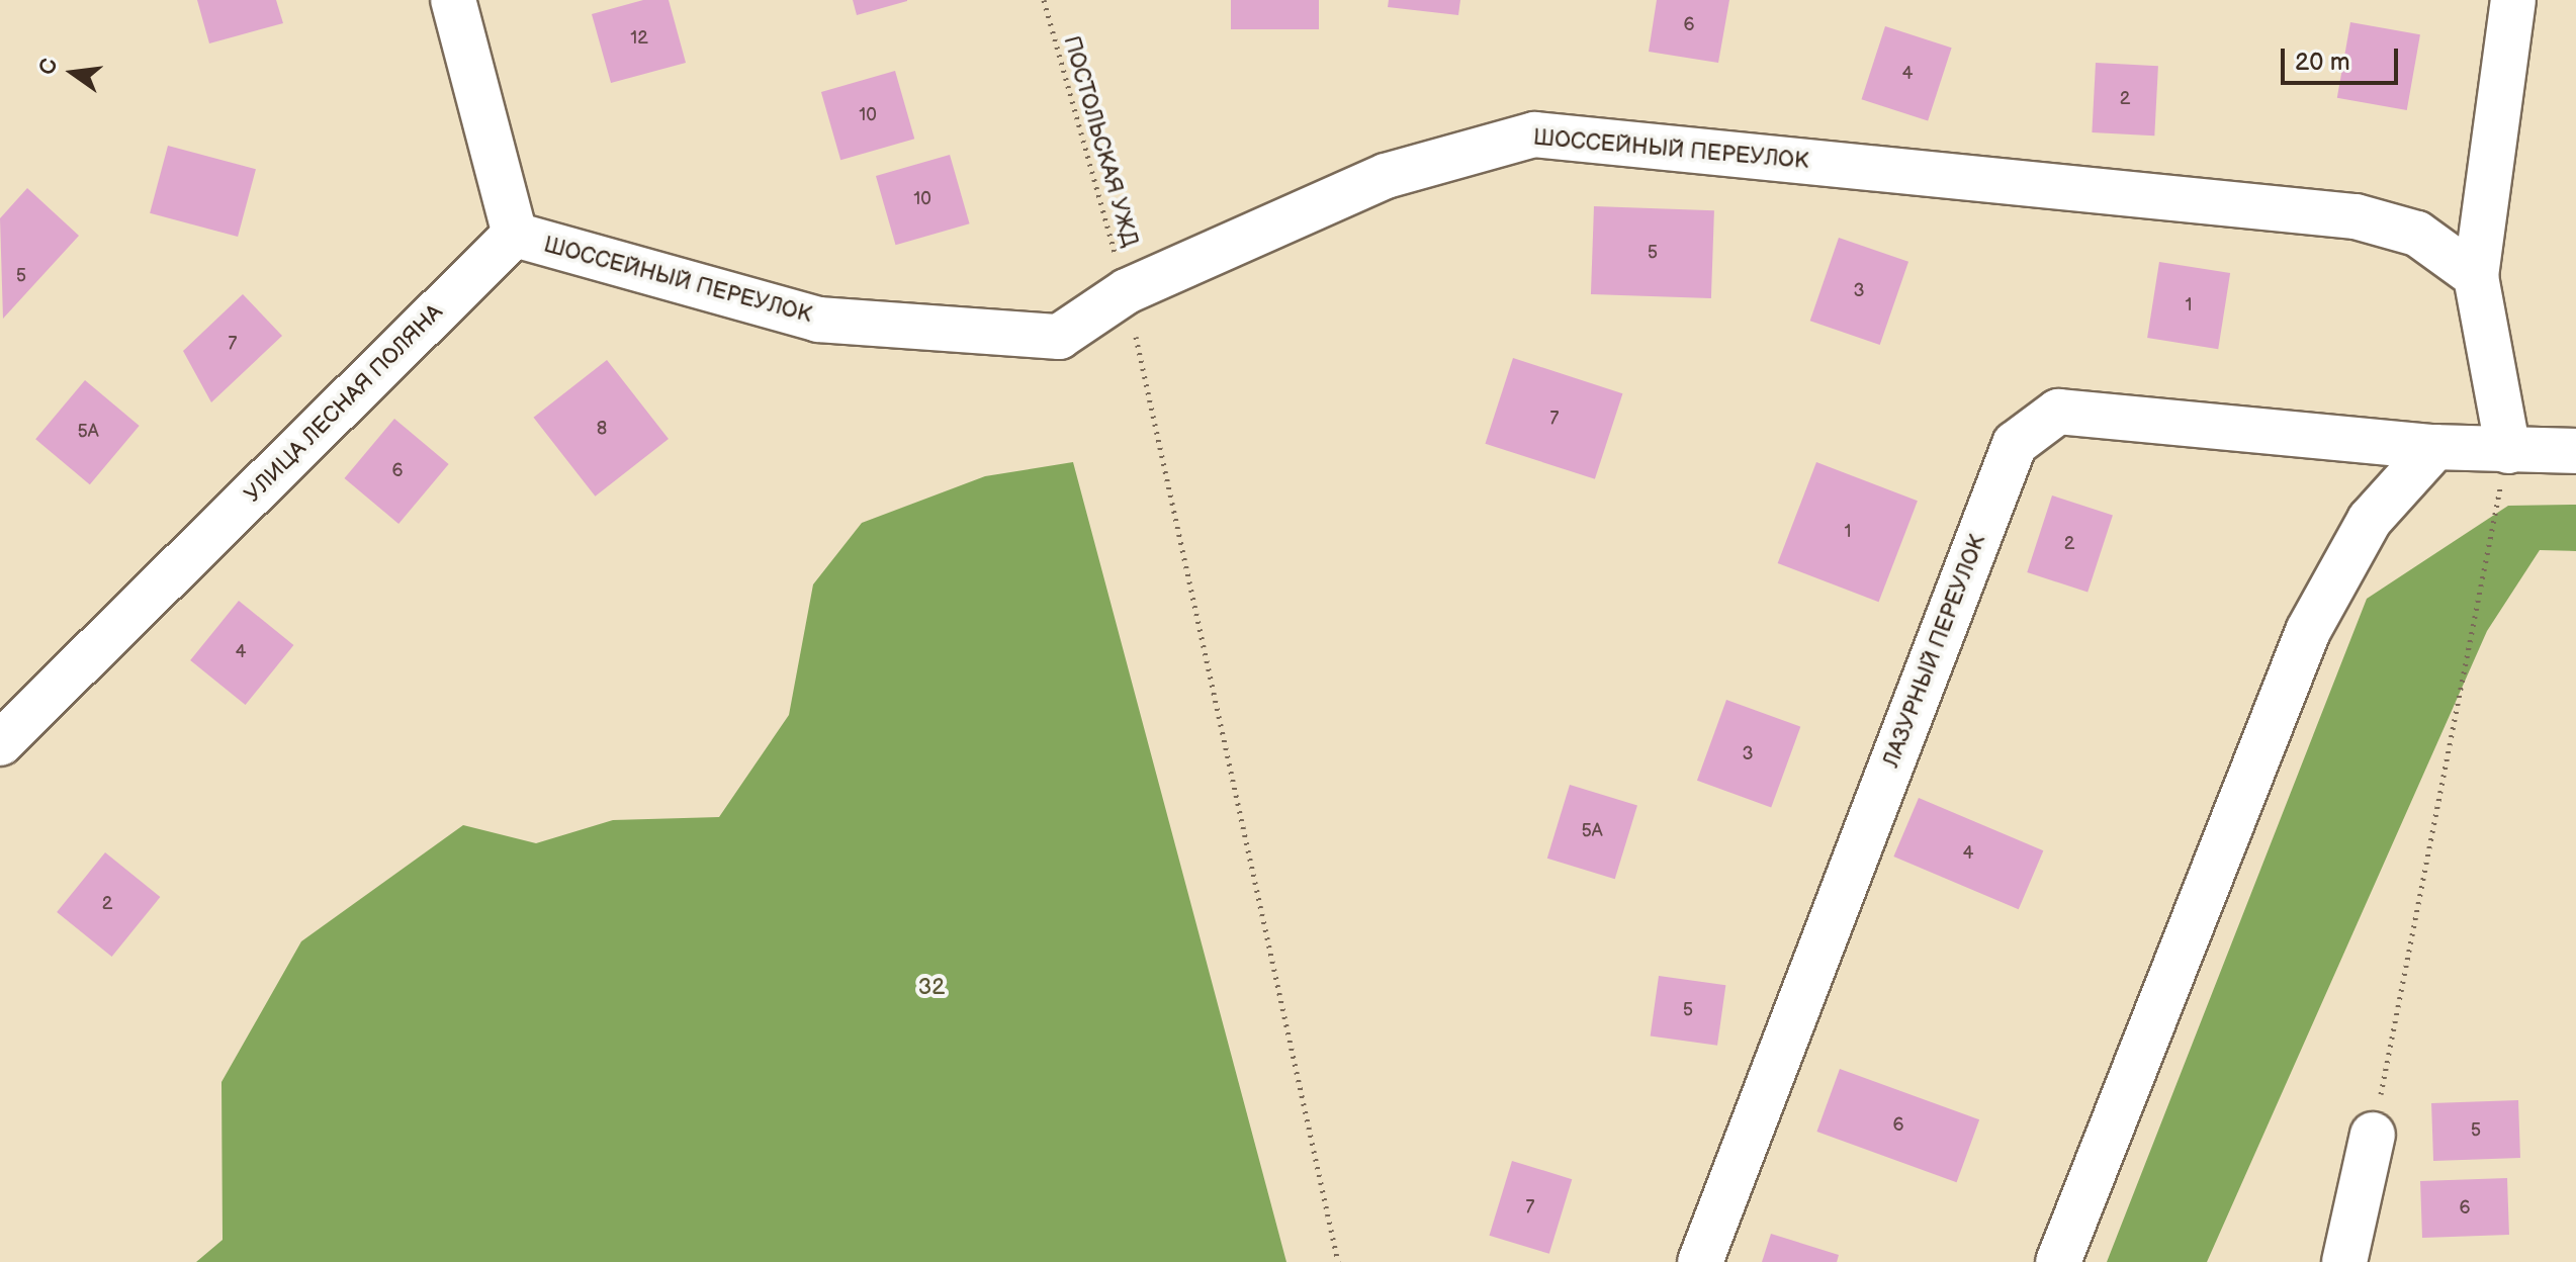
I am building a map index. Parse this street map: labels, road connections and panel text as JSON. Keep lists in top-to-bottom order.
{
  "streets": {
    "street": ["ШОССЕЙНЫЙ ПЕРЕУЛОК", "УЛИЦА ЛЕСНАЯ ПОЛЯНА", "ЛАЗУРНЫЙ ПЕРЕУЛОК"],
    "path": ["ПОСТОЛЬСКАЯ УЖД"]
  },
  "crossings": [
    ["ПОСТОЛЬСКАЯ УЖД", "ШОССЕЙНЫЙ ПЕРЕУЛОК"],
    ["ШОССЕЙНЫЙ ПЕРЕУЛОК", "УЛИЦА ЛЕСНАЯ ПОЛЯНА"]
  ],
  "parks": ["32"],
  "house_numbers": [
    "6",
    "12",
    "4",
    "2",
    "10",
    "10",
    "5",
    "5",
    "3",
    "1",
    "7",
    "7",
    "8",
    "5А",
    "6",
    "1",
    "2",
    "4",
    "3",
    "5А",
    "4",
    "2",
    "5",
    "6",
    "5",
    "7",
    "6"
  ],
  "scale_bar": "20 m",
  "north": "left"
}
